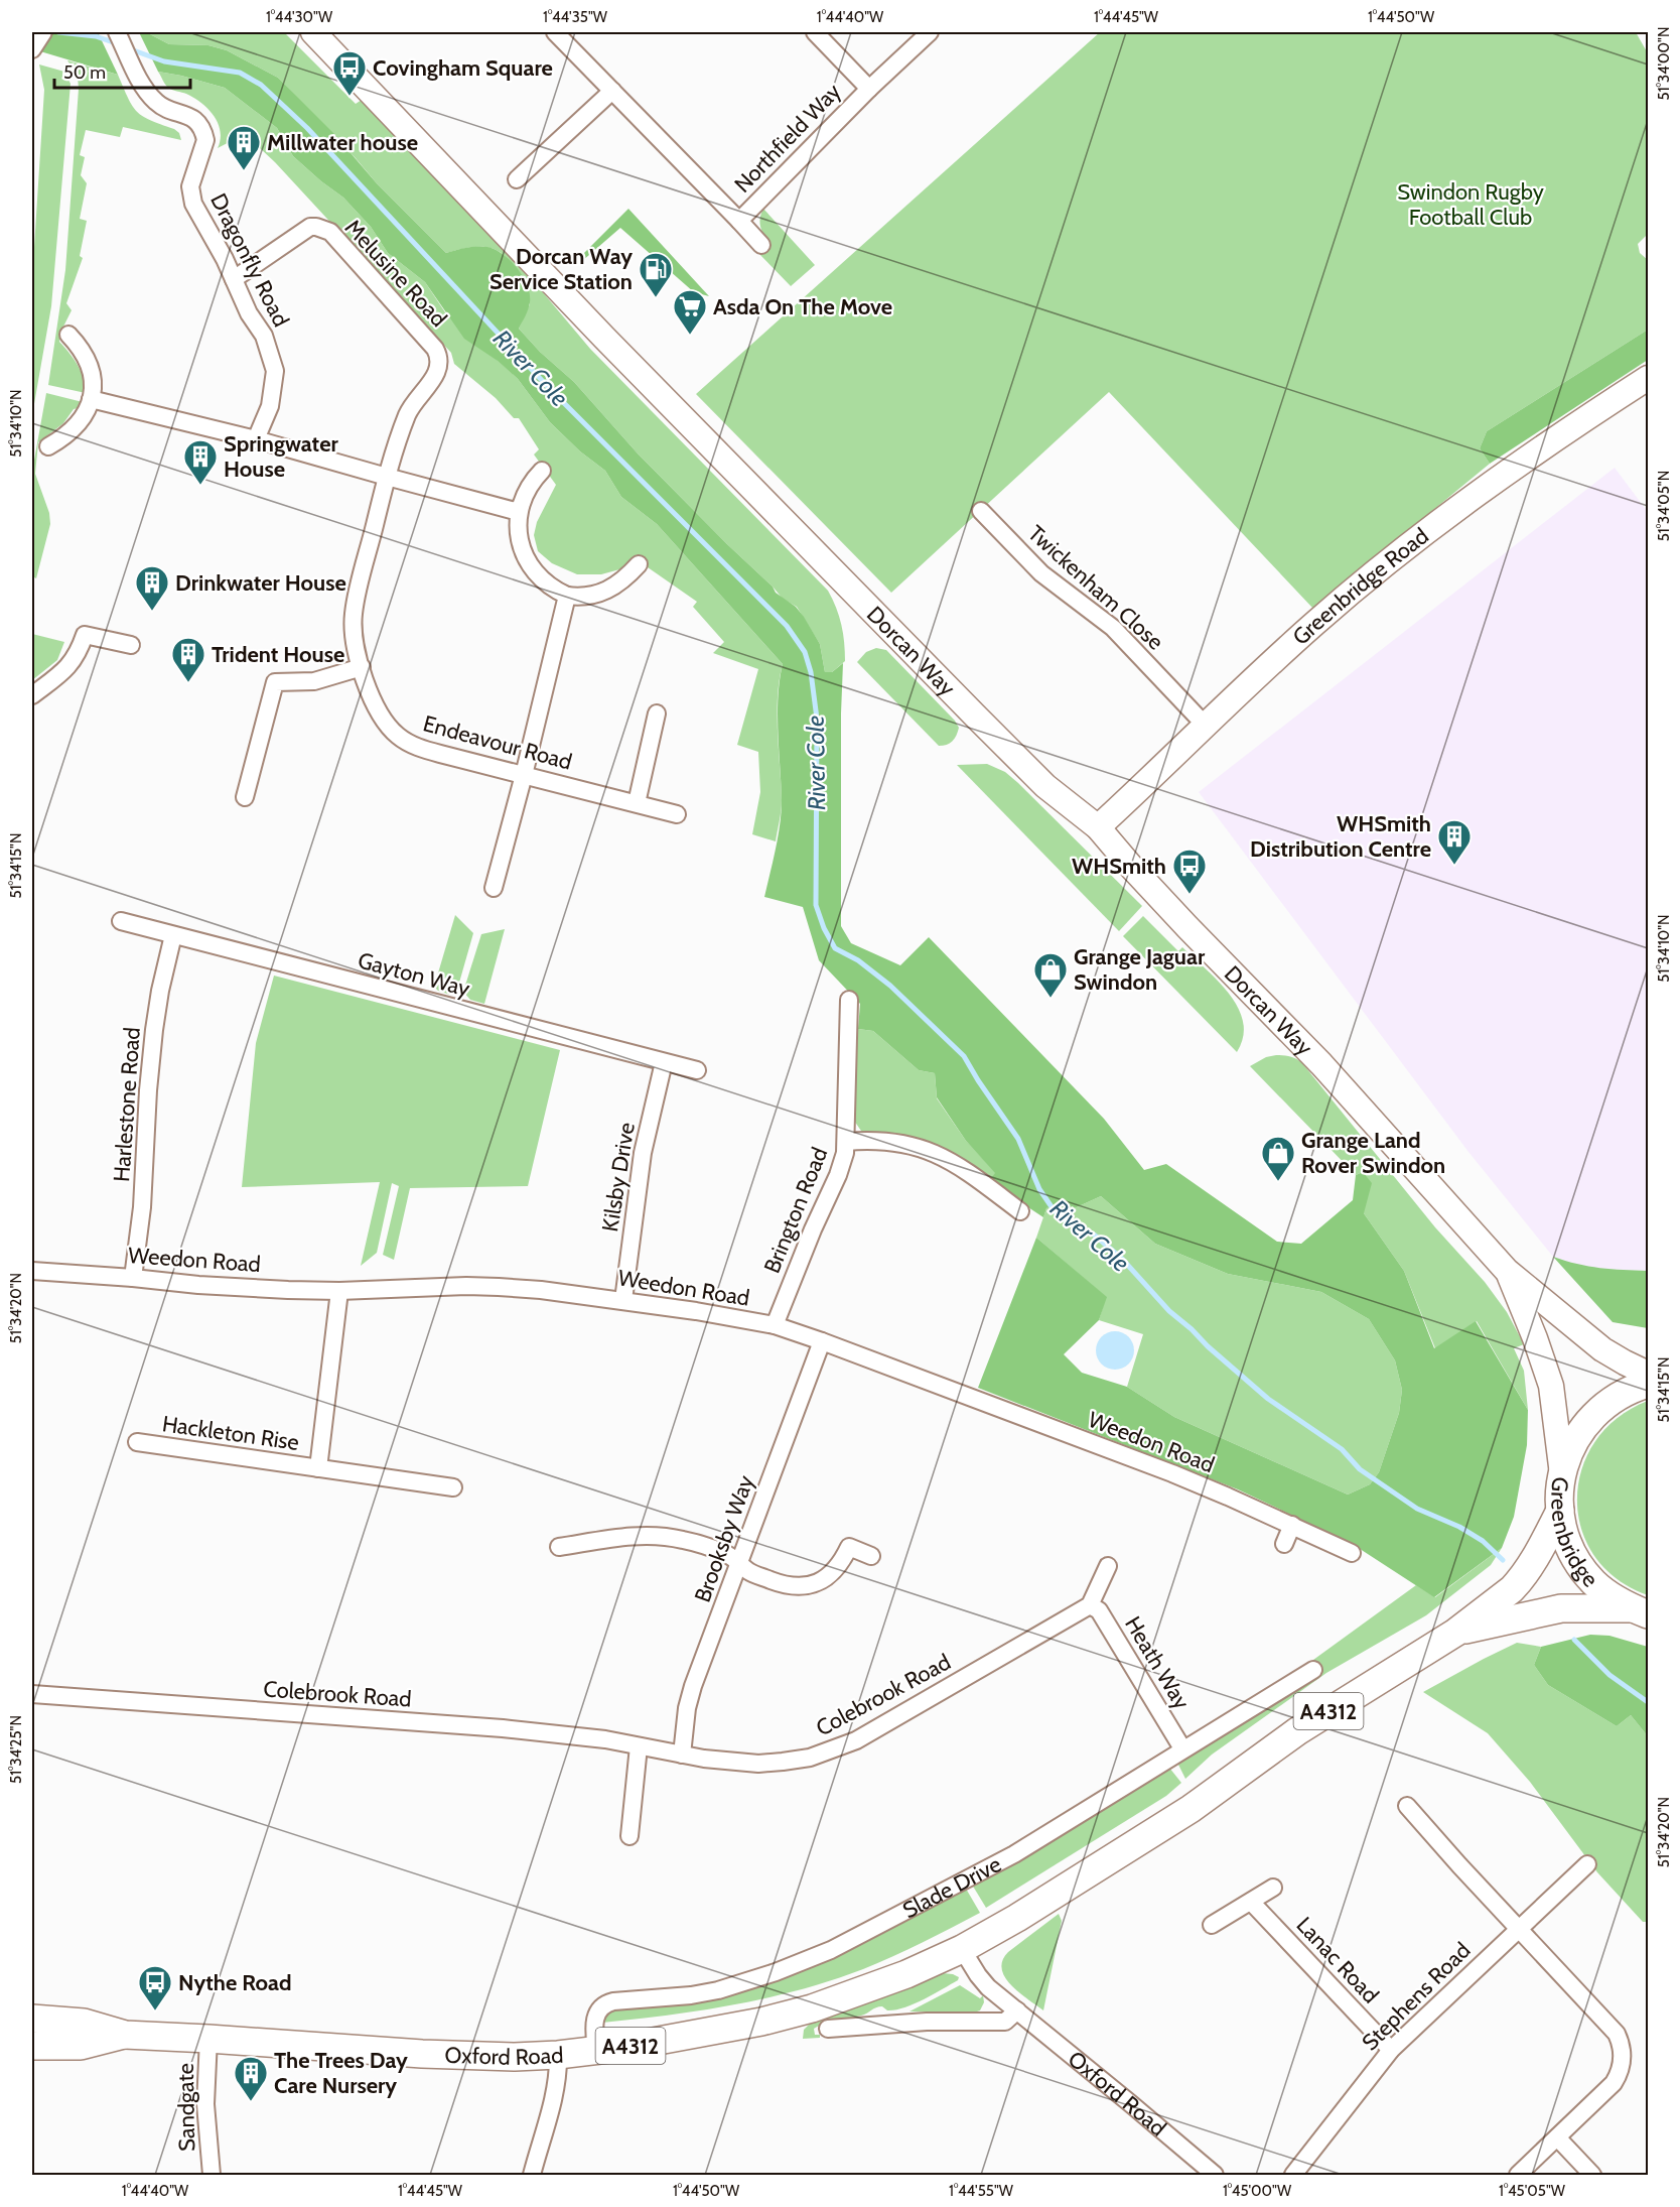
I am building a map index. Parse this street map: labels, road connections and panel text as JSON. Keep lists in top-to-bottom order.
{
  "streets": {
    "main road": [
      "Greenbridge Road",
      "Dorcan Way",
      "Greenbridge",
      "A4312",
      "Oxford Road"
    ],
    "street": [
      "Northfield Way",
      "Dragonfly Road",
      "Melusine Road",
      "Twickenham Close",
      "Endeavour Road",
      "Gayton Way",
      "Harlestone Road",
      "Kilsby Drive",
      "Brington Road",
      "Weedon Road",
      "Hackleton Rise",
      "Brooksby Way",
      "Heath Way",
      "Colebrook Road",
      "Slade Drive",
      "Lanac Road",
      "Stephens Road",
      "Sandgate"
    ]
  },
  "crossings": [
    ["Dragonfly Road", "Melusine Road"],
    ["Melusine Road", "Endeavour Road"],
    ["Greenbridge Road", "Twickenham Close"],
    ["Greenbridge Road", "Dorcan Way"],
    ["Dorcan Way", "Greenbridge"],
    ["Gayton Way", "Harlestone Road"],
    ["Gayton Way", "Kilsby Drive"],
    ["Harlestone Road", "Weedon Road"],
    ["Kilsby Drive", "Weedon Road"],
    ["Brington Road", "Weedon Road"],
    ["Weedon Road", "Hackleton Rise"],
    ["Weedon Road", "Brooksby Way"],
    ["Greenbridge", "A4312"],
    ["Brooksby Way", "Colebrook Road"],
    ["Heath Way", "Colebrook Road"],
    ["Heath Way", "Slade Drive"],
    ["A4312", "Oxford Road"],
    ["Slade Drive", "Oxford Road"],
    ["Lanac Road", "Stephens Road"],
    ["Oxford Road", "Sandgate"]
  ],
  "water": ["River Cole"],
  "parks": ["Swindon Rugby Football Club"],
  "places": {
    "bus stop": ["Covingham Square", "WHSmith", "Nythe Road"],
    "building": [
      "Millwater house",
      "Springwater House",
      "Drinkwater House",
      "Trident House",
      "WHSmith Distribution Centre",
      "The Trees Day Care Nursery"
    ],
    "fuel station": ["Dorcan Way Service Station"],
    "supermarket": ["Asda On The Move"],
    "shop": ["Grange Jaguar Swindon", "Grange Land Rover Swindon"]
  },
  "scale_bar": "50 m",
  "coordinates": [
    "1°44'30\"W",
    "1°44'35\"W",
    "1°44'40\"W",
    "1°44'45\"W",
    "1°44'50\"W",
    "51°34'00\"N",
    "51°34'10\"N",
    "51°34'05\"N",
    "51°34'15\"N",
    "51°34'20\"N",
    "51°34'25\"N",
    "1°44'55\"W",
    "1°45'00\"W",
    "1°45'05\"W"
  ]
}
